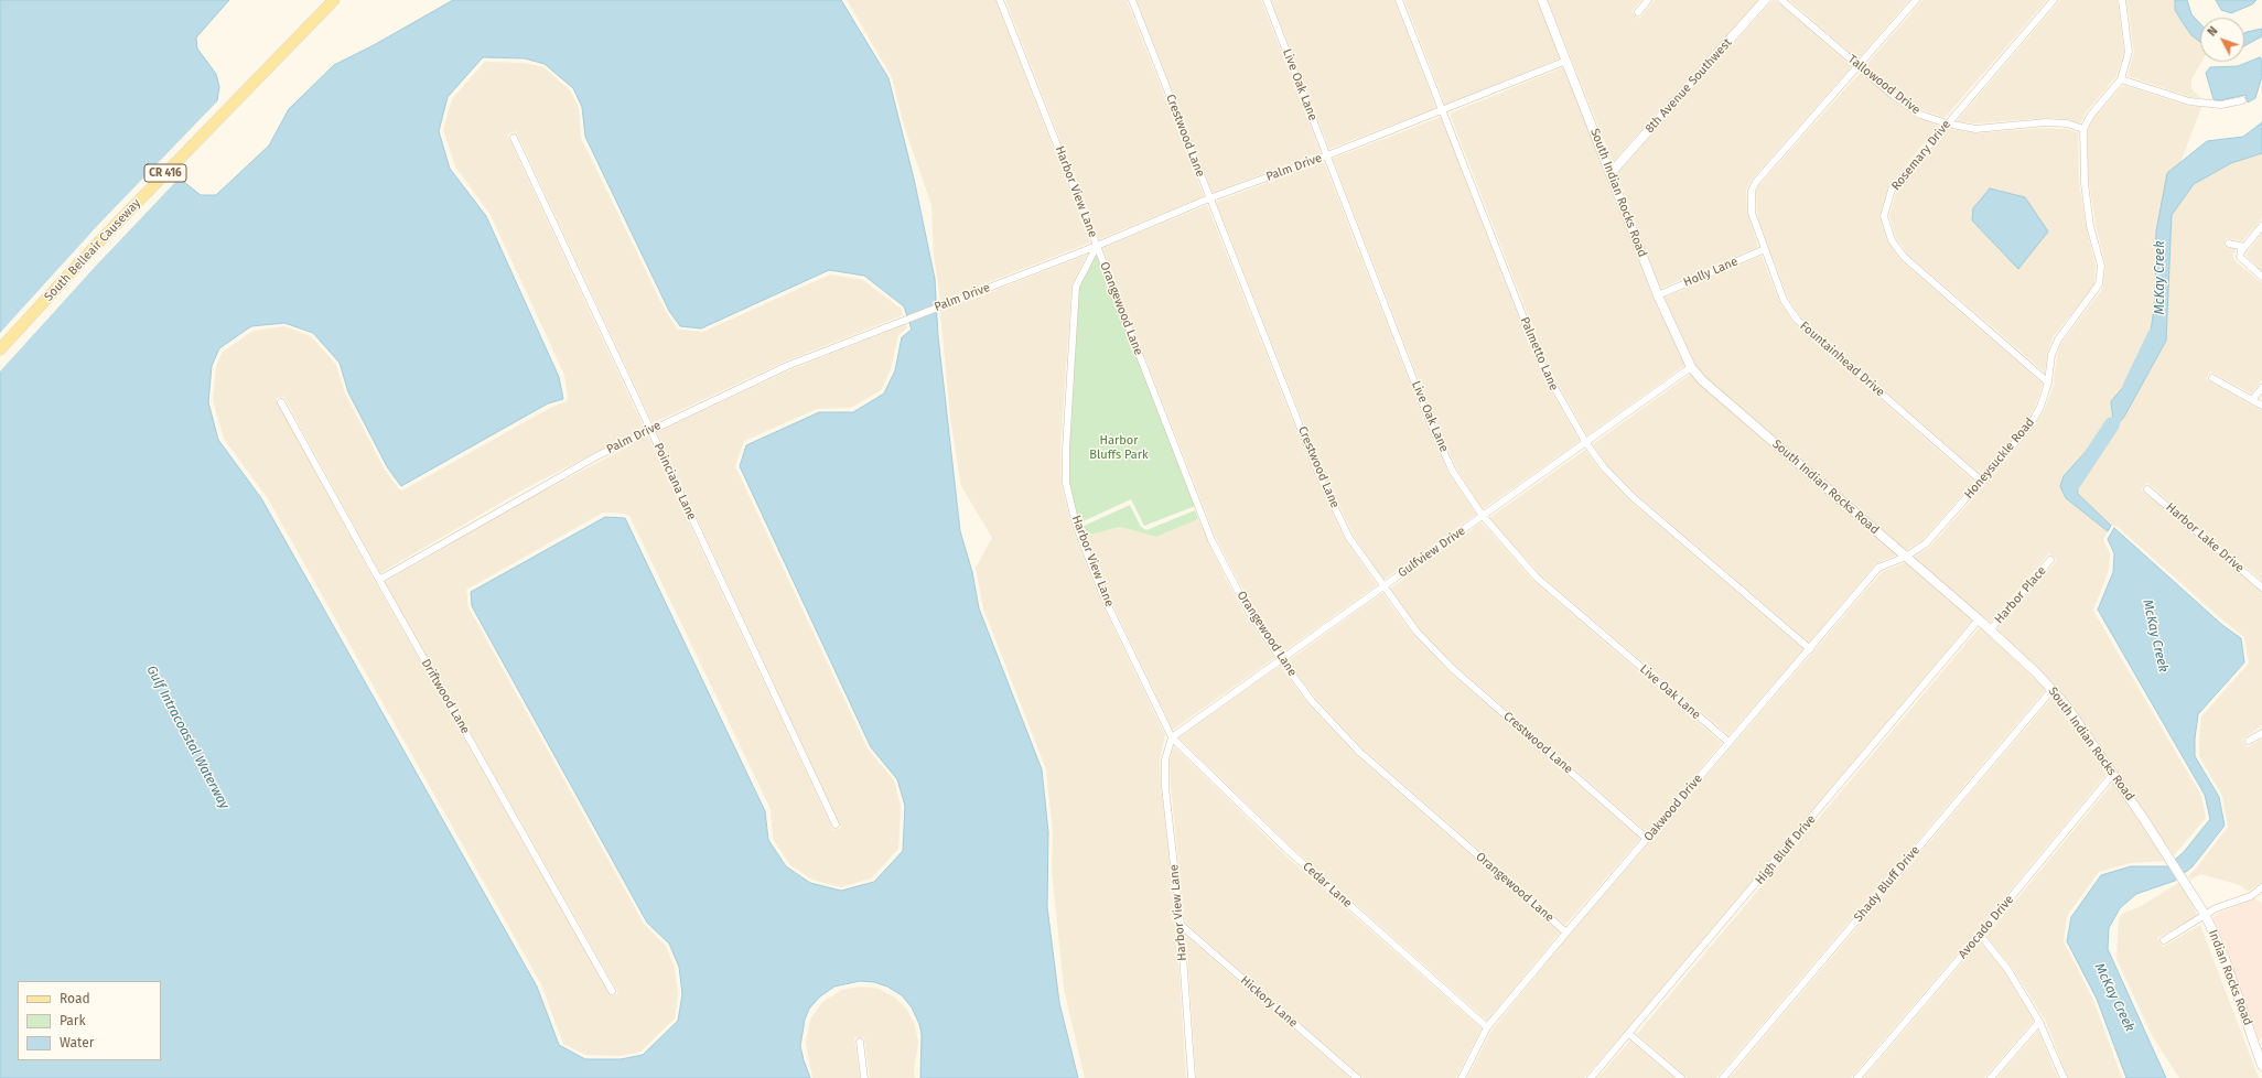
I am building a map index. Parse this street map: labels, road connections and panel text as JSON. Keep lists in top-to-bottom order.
{
  "streets": {
    "main road": ["CR 416", "South Belleair Causeway"],
    "street": [
      "Live Oak Lane",
      "Tallowood Drive",
      "8th Avenue Southwest",
      "Crestwood Lane",
      "Rosemary Drive",
      "Palm Drive",
      "Harbor View Lane",
      "South Indian Rocks Road",
      "Holly Lane",
      "Orangewood Lane",
      "Palmetto Lane",
      "Fountainhead Drive",
      "Honeysuckle Road",
      "Poinciana Lane",
      "Harbor Lake Drive",
      "Gulfview Drive",
      "Harbor Place",
      "Driftwood Lane",
      "Oakwood Drive",
      "High Bluff Drive",
      "Shady Bluff Drive",
      "Cedar Lane",
      "Avocado Drive",
      "Indian Rocks Road",
      "Hickory Lane"
    ]
  },
  "crossings": [
    ["Live Oak Lane", "Palm Drive"],
    ["Live Oak Lane", "Gulfview Drive"],
    ["Live Oak Lane", "Oakwood Drive"],
    ["Tallowood Drive", "Rosemary Drive"],
    ["Tallowood Drive", "Fountainhead Drive"],
    ["Tallowood Drive", "Honeysuckle Road"],
    ["8th Avenue Southwest", "South Indian Rocks Road"],
    ["Crestwood Lane", "Palm Drive"],
    ["Crestwood Lane", "Gulfview Drive"],
    ["Crestwood Lane", "Oakwood Drive"],
    ["Rosemary Drive", "Honeysuckle Road"],
    ["Palm Drive", "Harbor View Lane"],
    ["Palm Drive", "South Indian Rocks Road"],
    ["Palm Drive", "Orangewood Lane"],
    ["Palm Drive", "Palmetto Lane"],
    ["Palm Drive", "Poinciana Lane"],
    ["Palm Drive", "Driftwood Lane"],
    ["Harbor View Lane", "Orangewood Lane"],
    ["Harbor View Lane", "Gulfview Drive"],
    ["Harbor View Lane", "Cedar Lane"],
    ["Harbor View Lane", "Hickory Lane"],
    ["South Indian Rocks Road", "Holly Lane"],
    ["South Indian Rocks Road", "Honeysuckle Road"],
    ["South Indian Rocks Road", "Gulfview Drive"],
    ["South Indian Rocks Road", "Harbor Place"],
    ["South Indian Rocks Road", "Oakwood Drive"],
    ["South Indian Rocks Road", "High Bluff Drive"],
    ["South Indian Rocks Road", "Shady Bluff Drive"],
    ["South Indian Rocks Road", "Avocado Drive"],
    ["South Indian Rocks Road", "Indian Rocks Road"],
    ["Holly Lane", "Fountainhead Drive"],
    ["Orangewood Lane", "Gulfview Drive"],
    ["Orangewood Lane", "Oakwood Drive"],
    ["Palmetto Lane", "Gulfview Drive"],
    ["Palmetto Lane", "Oakwood Drive"],
    ["Fountainhead Drive", "Honeysuckle Road"],
    ["Honeysuckle Road", "Oakwood Drive"],
    ["Gulfview Drive", "Cedar Lane"],
    ["Oakwood Drive", "Cedar Lane"]
  ],
  "water": ["McKay Creek", "Gulf Intracoastal Waterway"],
  "parks": ["Harbor Bluffs Park"],
  "legend": ["Road", "Park", "Water"],
  "north": "top left"
}
